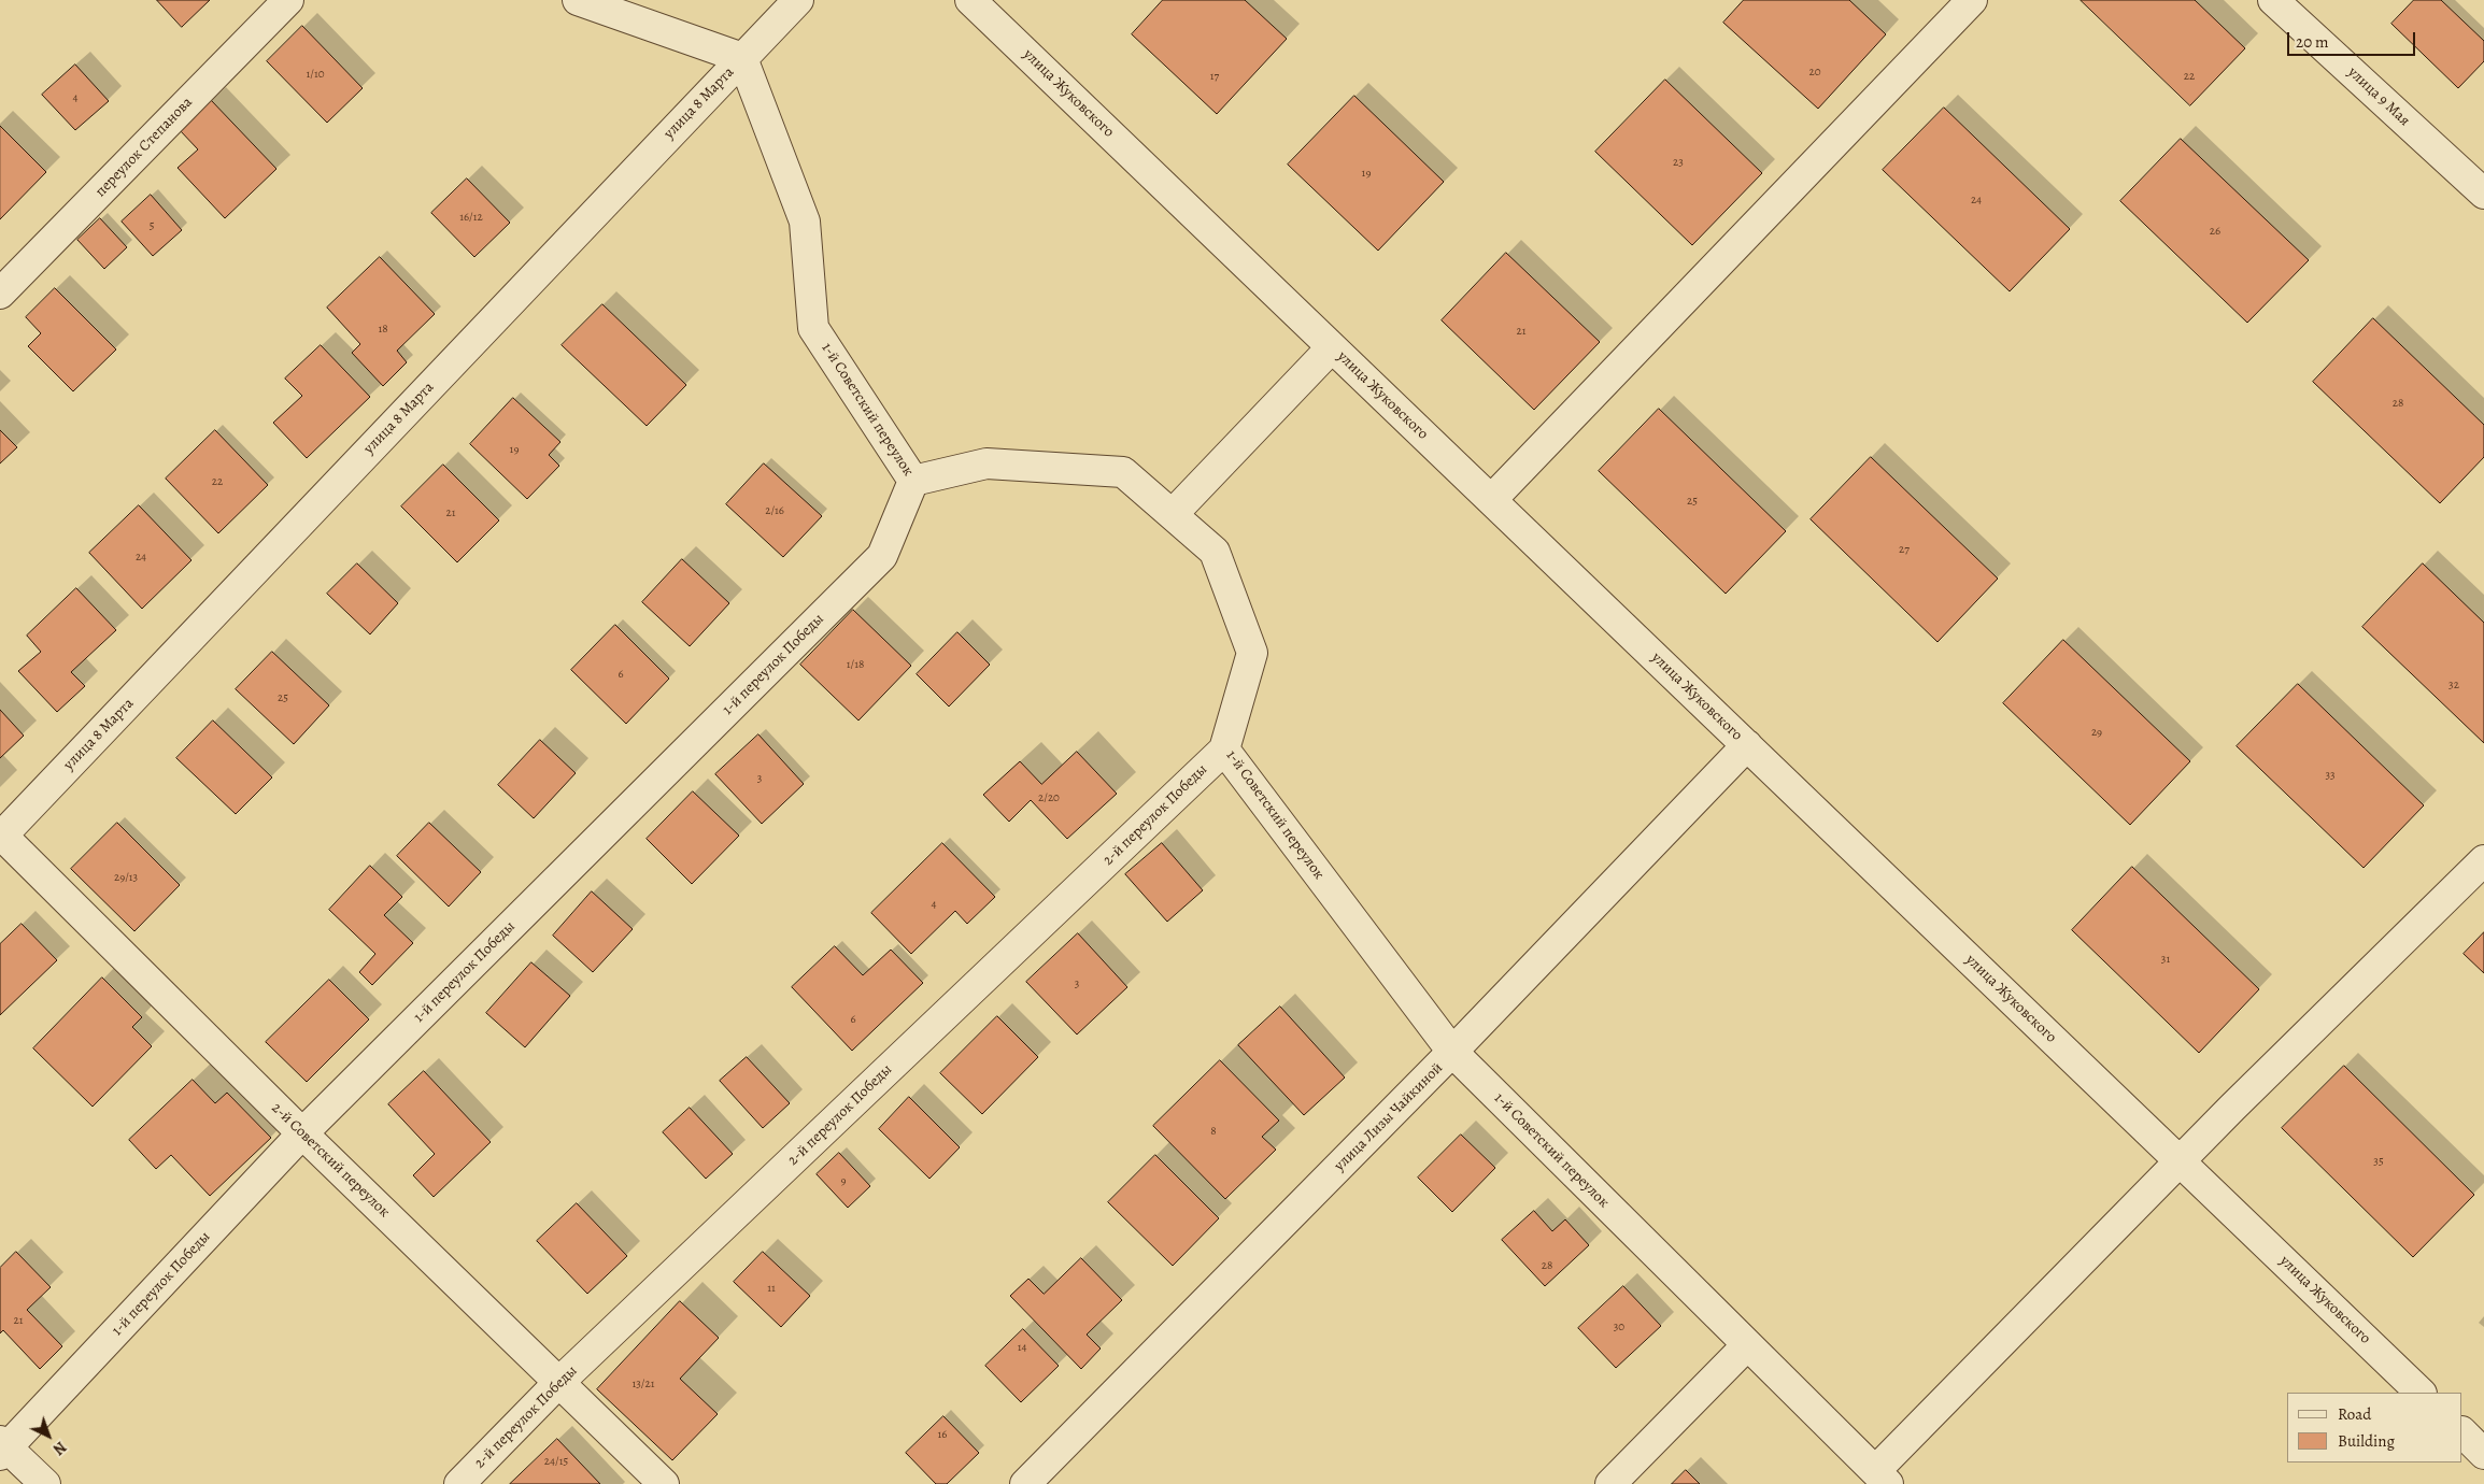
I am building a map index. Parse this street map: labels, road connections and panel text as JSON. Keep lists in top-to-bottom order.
{
  "streets": {
    "street": [
      "улица Жуковского",
      "улица 9 Мая",
      "улица 8 Марта",
      "переулок Степанова",
      "1-й Советский переулок",
      "1-й переулок Победы",
      "2-й переулок Победы",
      "улица Лизы Чайкиной",
      "2-й Советский переулок"
    ]
  },
  "crossings": [
    ["улица Жуковского", "улица Лизы Чайкиной"],
    ["улица 8 Марта", "1-й Советский переулок"],
    ["улица 8 Марта", "2-й Советский переулок"],
    ["1-й Советский переулок", "1-й переулок Победы"],
    ["1-й Советский переулок", "2-й переулок Победы"],
    ["1-й Советский переулок", "улица Лизы Чайкиной"],
    ["1-й переулок Победы", "2-й Советский переулок"],
    ["2-й переулок Победы", "2-й Советский переулок"]
  ],
  "house_numbers": [
    "20",
    "1/10",
    "17",
    "22",
    "4",
    "23",
    "19",
    "24",
    "16/12",
    "5",
    "26",
    "18",
    "21",
    "28",
    "19",
    "22",
    "25",
    "2/16",
    "21",
    "27",
    "24",
    "1/18",
    "6",
    "32",
    "25",
    "29",
    "33",
    "3",
    "2/20",
    "29/13",
    "4",
    "31",
    "3",
    "6",
    "8",
    "35",
    "9",
    "28",
    "11",
    "21",
    "30",
    "14",
    "13/21",
    "16",
    "24/15"
  ],
  "legend": ["Road", "Building"],
  "scale_bar": "20 m",
  "north": "bottom right"
}
